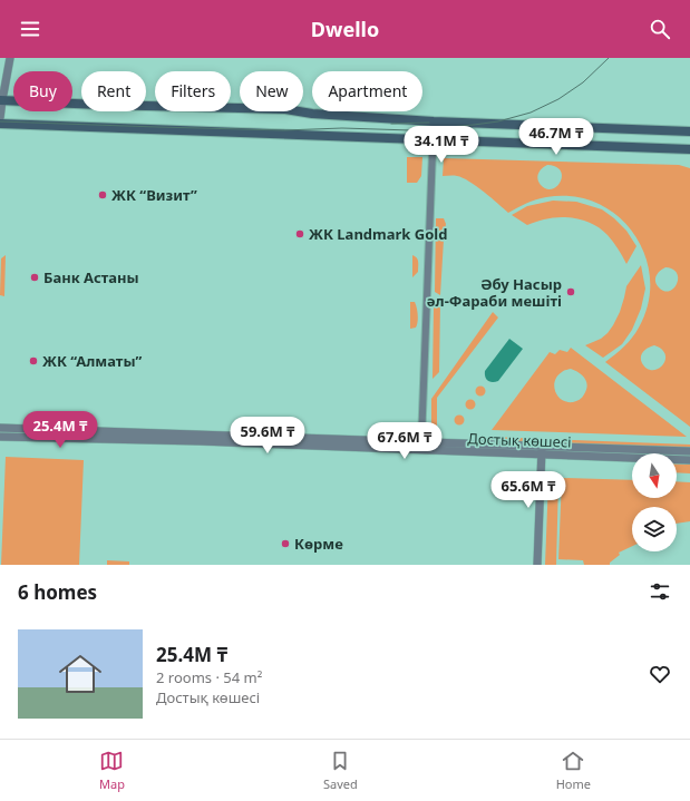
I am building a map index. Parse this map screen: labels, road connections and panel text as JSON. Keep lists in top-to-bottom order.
{
  "streets": {
    "street": ["Достық көшесі"]
  },
  "places": [
    "ЖК “Визит”",
    "ЖК Landmark Gold",
    "Банк Астаны",
    "Әбу Насыр әл-Фараби мешіті",
    "ЖК “Алматы”",
    "Көрме"
  ],
  "north": "bottom",
  "page": {
    "header": "Dwello",
    "chip": [
      "Buy",
      "Rent",
      "Filters",
      "New",
      "Apartment"
    ],
    "price": [
      "46.7M ₸",
      "34.1M ₸",
      "25.4M ₸",
      "59.6M ₸",
      "67.6M ₸",
      "65.6M ₸"
    ],
    "heading": "6 homes",
    "list": [
      {
        "name": "25.4M ₸",
        "note": "2 rooms · 54 m² · Достық көшесі"
      }
    ],
    "tabs": ["Map", "Saved", "Home"]
  }
}
